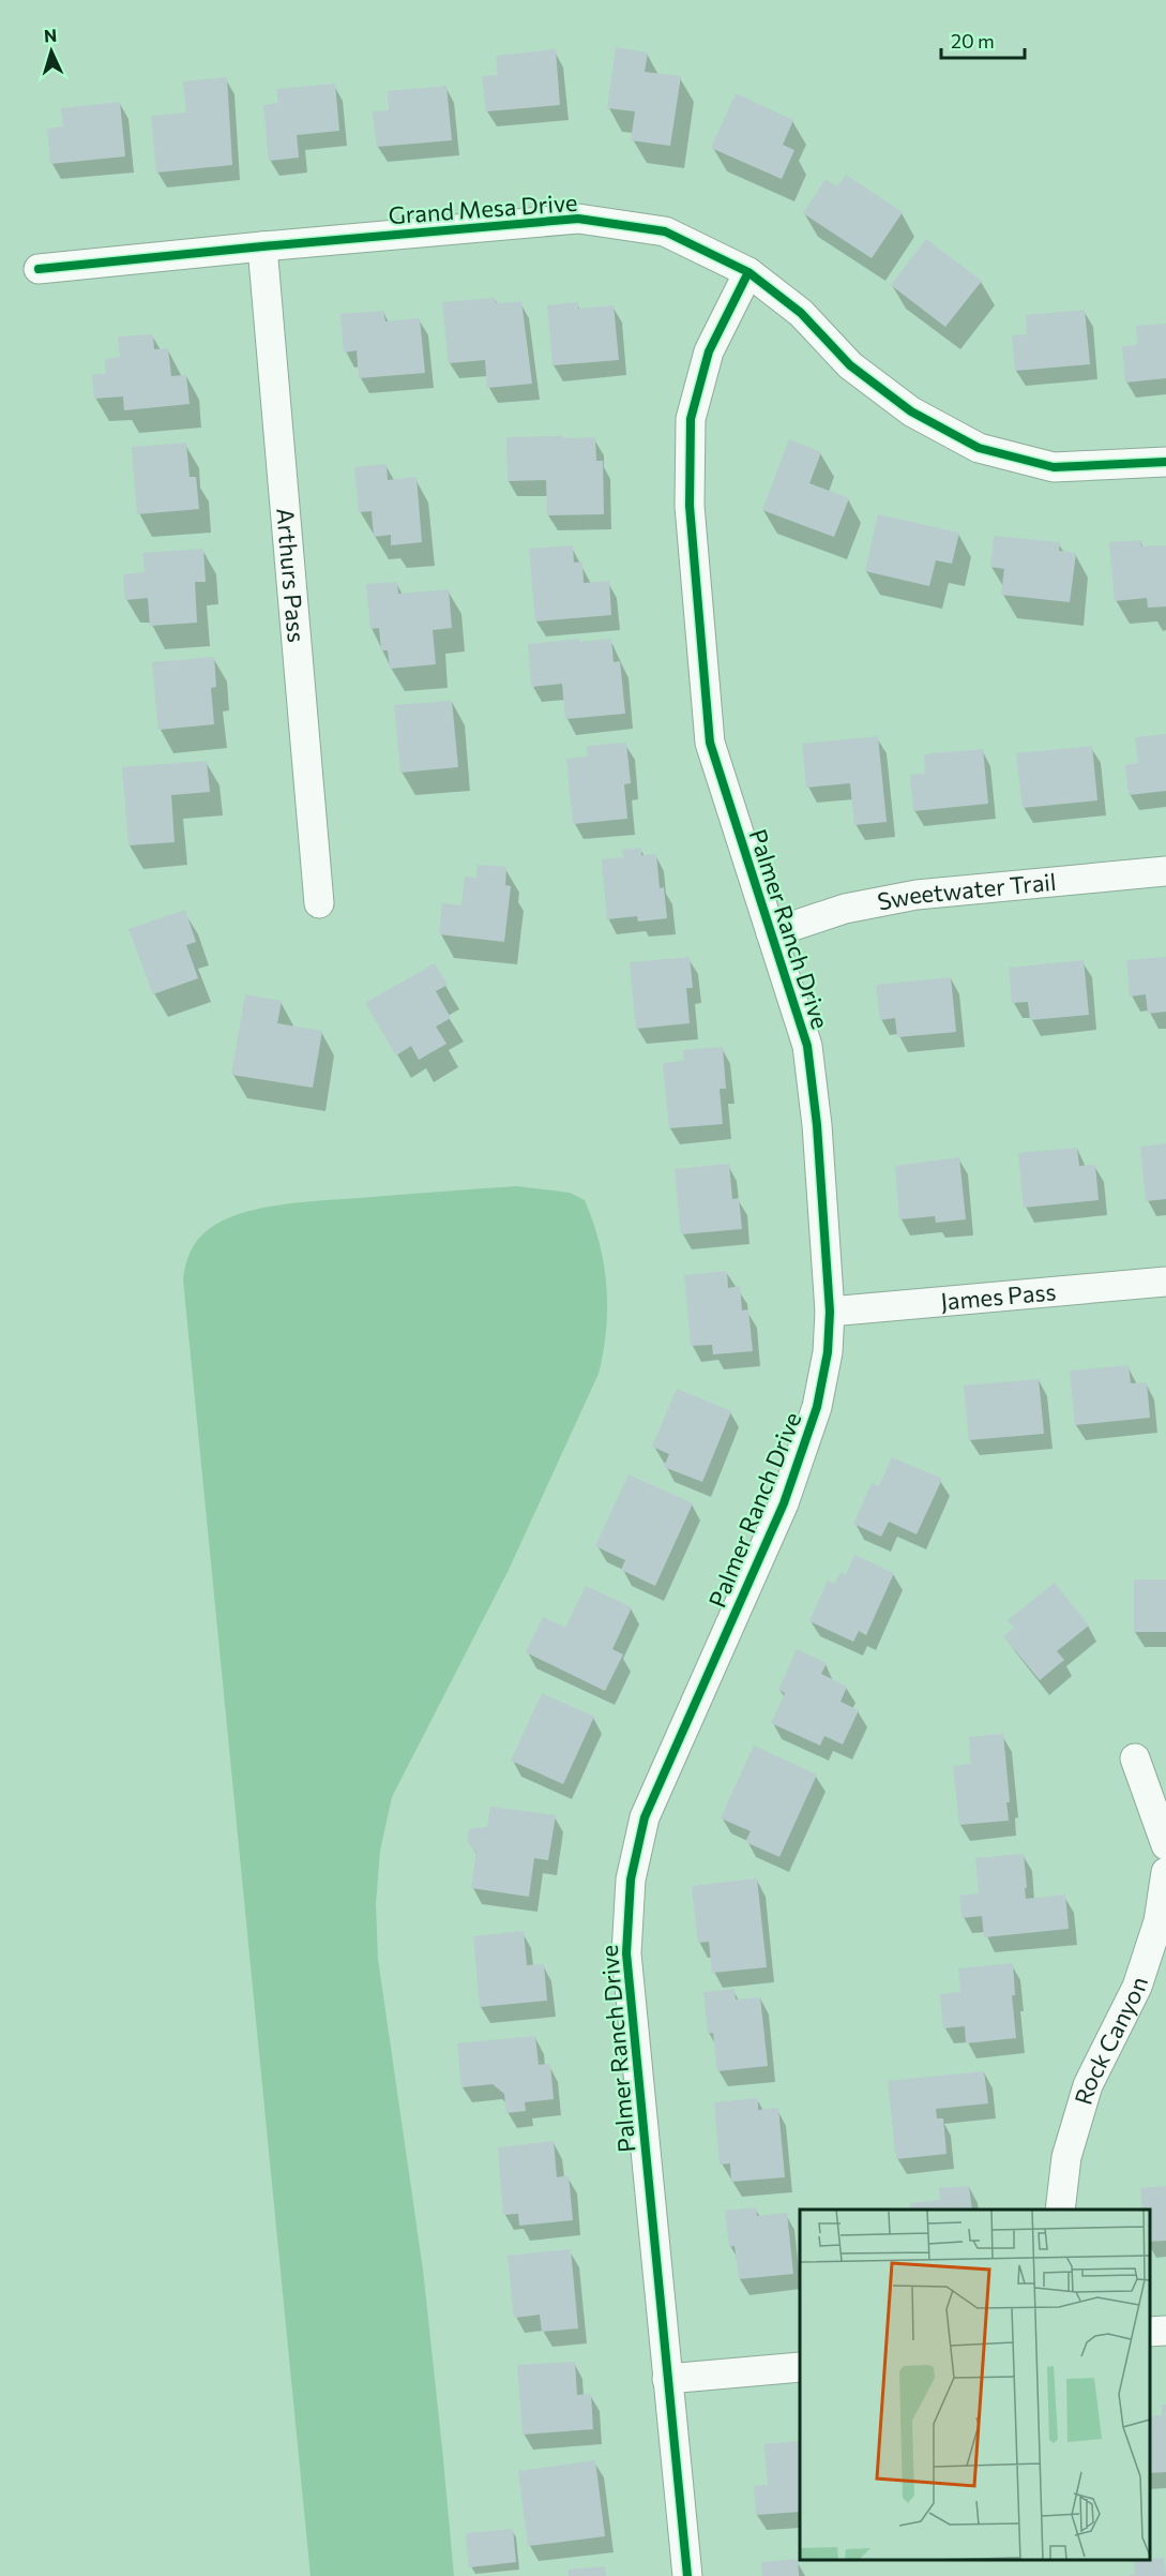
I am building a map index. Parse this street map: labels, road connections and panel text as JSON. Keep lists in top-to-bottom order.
{
  "streets": {
    "street": [
      "Grand Mesa Drive",
      "Arthurs Pass",
      "Sweetwater Trail",
      "Palmer Ranch Drive",
      "James Pass",
      "Rock Canyon"
    ]
  },
  "crossings": [
    ["Grand Mesa Drive", "Arthurs Pass"],
    ["Grand Mesa Drive", "Palmer Ranch Drive"],
    ["Sweetwater Trail", "Palmer Ranch Drive"],
    ["Palmer Ranch Drive", "James Pass"]
  ],
  "scale_bar": "20 m",
  "north": "top"
}
